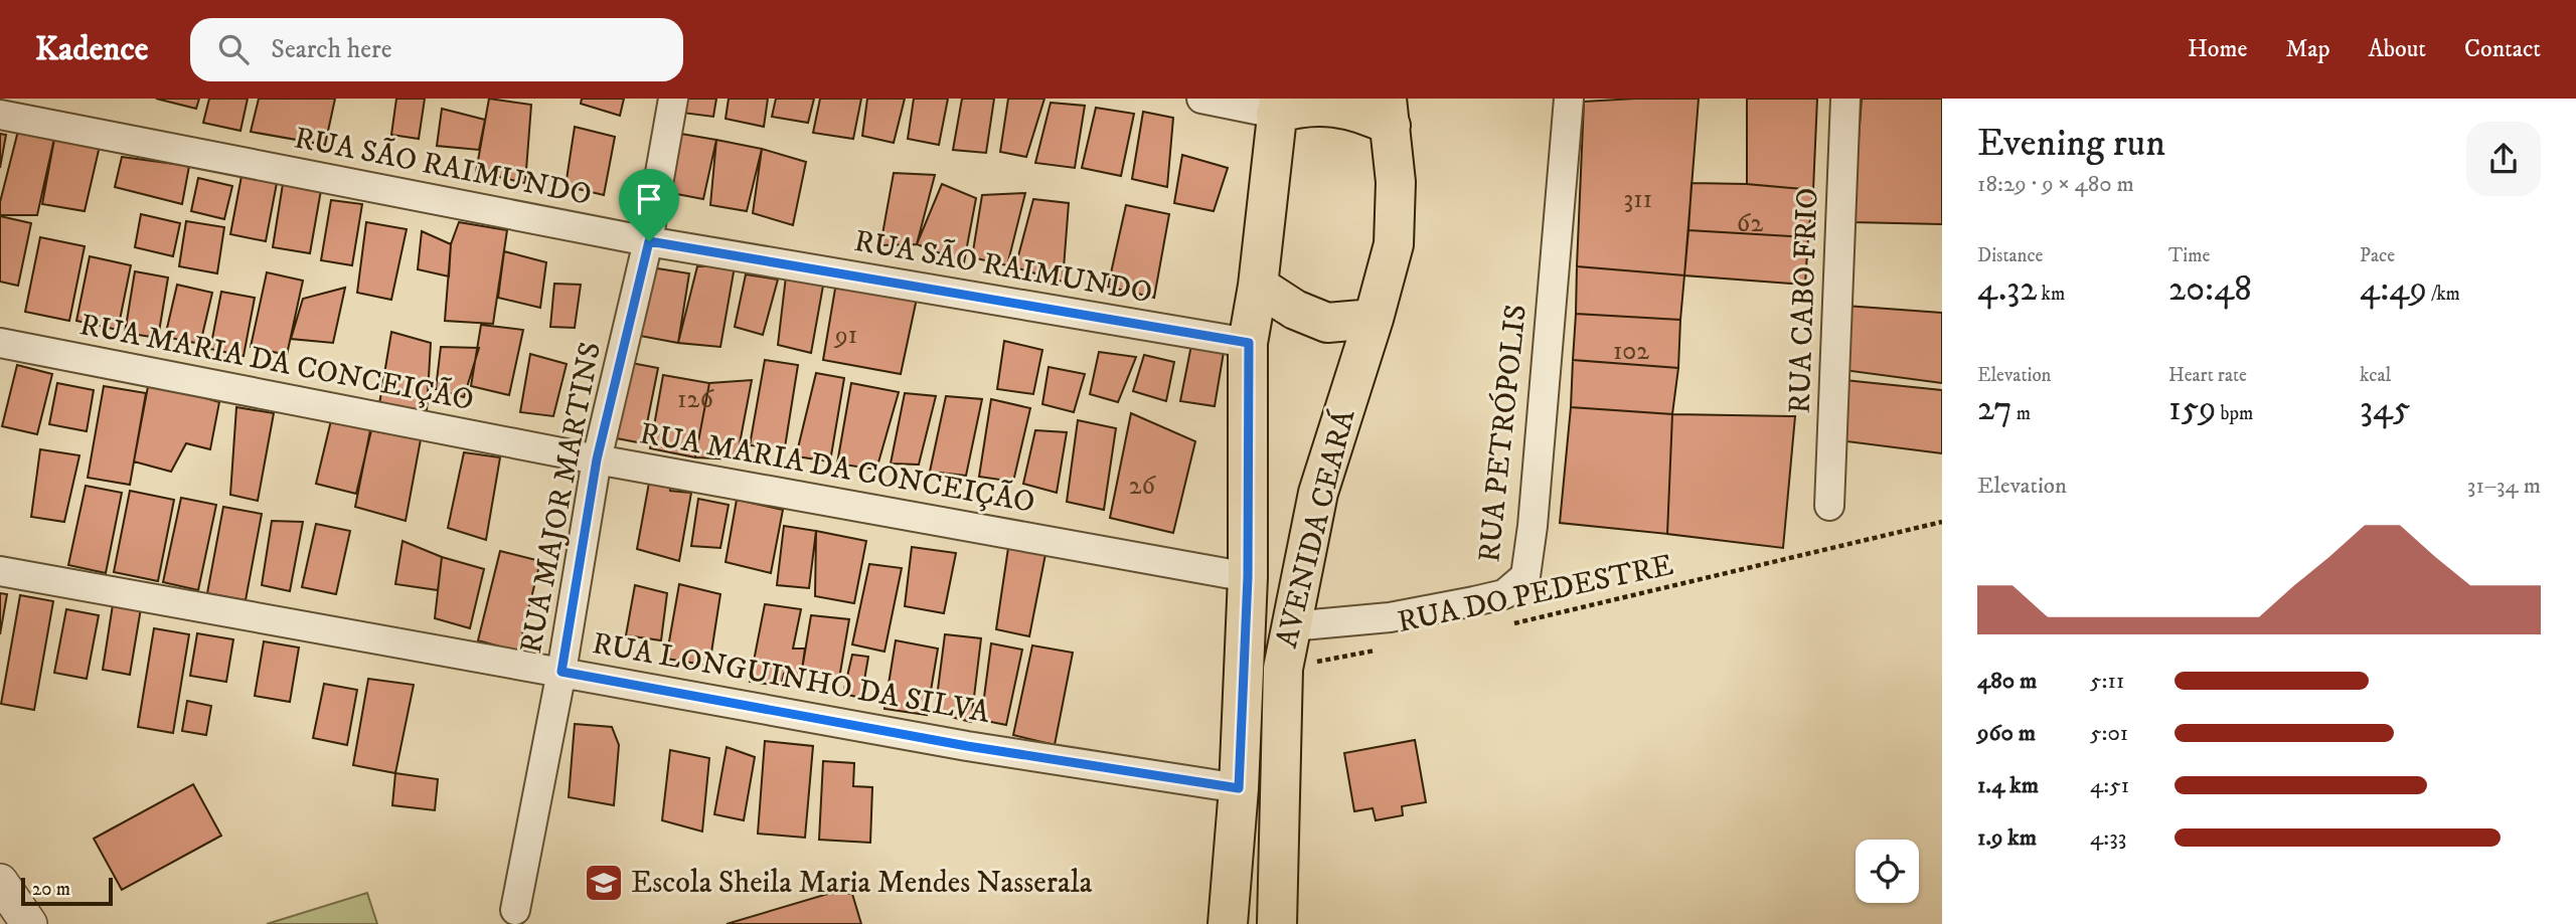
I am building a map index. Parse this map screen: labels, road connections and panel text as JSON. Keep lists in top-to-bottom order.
{
  "streets": {
    "main road": ["AVENIDA CEARÁ"],
    "street": [
      "RUA SÃO RAIMUNDO",
      "RUA CABO FRIO",
      "RUA MARIA DA CONCEIÇÃO",
      "RUA PETRÓPOLIS",
      "RUA MAJOR MARTINS",
      "RUA LONGUINHO DA SILVA"
    ],
    "path": ["RUA DO PEDESTRE"]
  },
  "crossings": [
    ["RUA SÃO RAIMUNDO", "RUA MAJOR MARTINS"],
    ["RUA SÃO RAIMUNDO", "AVENIDA CEARÁ"],
    ["RUA MARIA DA CONCEIÇÃO", "RUA MAJOR MARTINS"],
    ["RUA MARIA DA CONCEIÇÃO", "AVENIDA CEARÁ"],
    ["RUA PETRÓPOLIS", "AVENIDA CEARÁ"],
    ["RUA MAJOR MARTINS", "RUA LONGUINHO DA SILVA"],
    ["AVENIDA CEARÁ", "RUA DO PEDESTRE"],
    ["AVENIDA CEARÁ", "RUA LONGUINHO DA SILVA"]
  ],
  "places": {
    "school or university": ["Escola Sheila Maria Mendes Nasserala"]
  },
  "house_numbers": [
    "311",
    "62",
    "91",
    "102",
    "126",
    "26"
  ],
  "scale_bar": "20 m",
  "page": {
    "header": "Kadence",
    "search": "Search here",
    "nav": [
      "Home",
      "Map",
      "About",
      "Contact"
    ],
    "heading": ["Evening run", "18:29 · 9 × 480 m"],
    "stats": [
      ["Distance", "4.32 km"],
      ["Time", "20:48"],
      ["Pace", "4:49 /km"],
      ["Elevation", "27 m"],
      ["Heart rate", "159 bpm"],
      ["kcal", "345"]
    ],
    "chart": ["Elevation", "31–34 m"],
    "list": [
      {
        "name": "480 m",
        "note": "5:11"
      },
      {
        "name": "960 m",
        "note": "5:01"
      },
      {
        "name": "1.4 km",
        "note": "4:51"
      },
      {
        "name": "1.9 km",
        "note": "4:33"
      }
    ],
    "scale": "20 m"
  }
}
